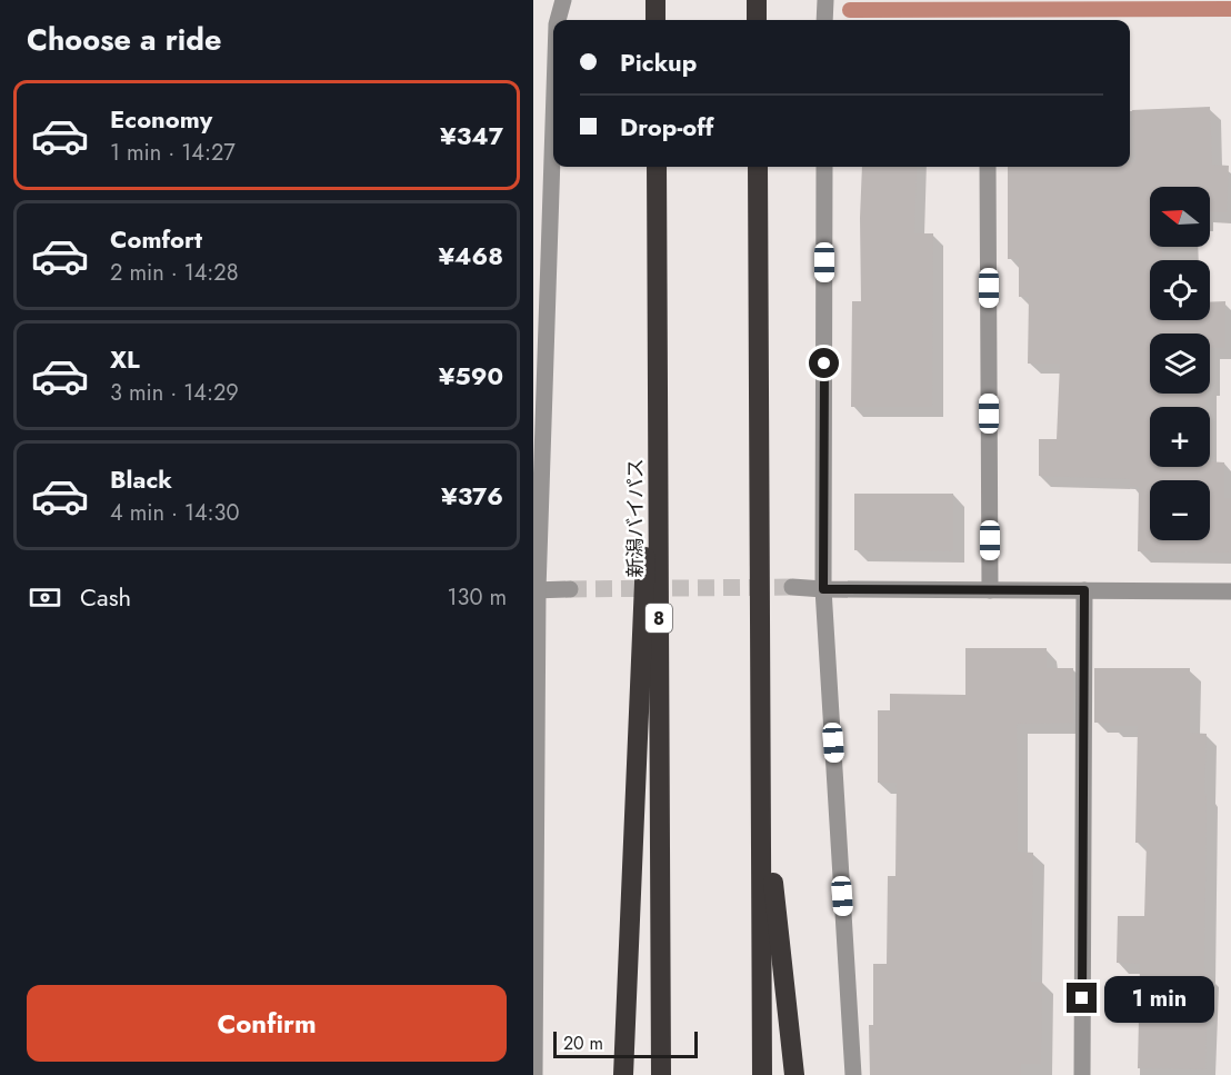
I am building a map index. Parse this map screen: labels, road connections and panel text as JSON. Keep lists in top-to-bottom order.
{
  "streets": {
    "highway": ["新潟バイパス", "8"]
  },
  "scale_bar": "20 m",
  "north": "left",
  "page": {
    "heading": "Choose a ride",
    "banner": ["Pickup", "Drop-off"],
    "list": [
      {
        "name": "Economy",
        "note": "1 min · 14:27",
        "value": "¥347"
      },
      {
        "name": "Comfort",
        "note": "2 min · 14:28",
        "value": "¥468"
      },
      {
        "name": "XL",
        "note": "3 min · 14:29",
        "value": "¥590"
      },
      {
        "name": "Black",
        "note": "4 min · 14:30",
        "value": "¥376"
      }
    ],
    "map_buttons": ["+", "−"],
    "pay": ["Cash", "130 m"],
    "buttons": "Confirm",
    "bubble": "1 min",
    "scale": "20 m"
  }
}
